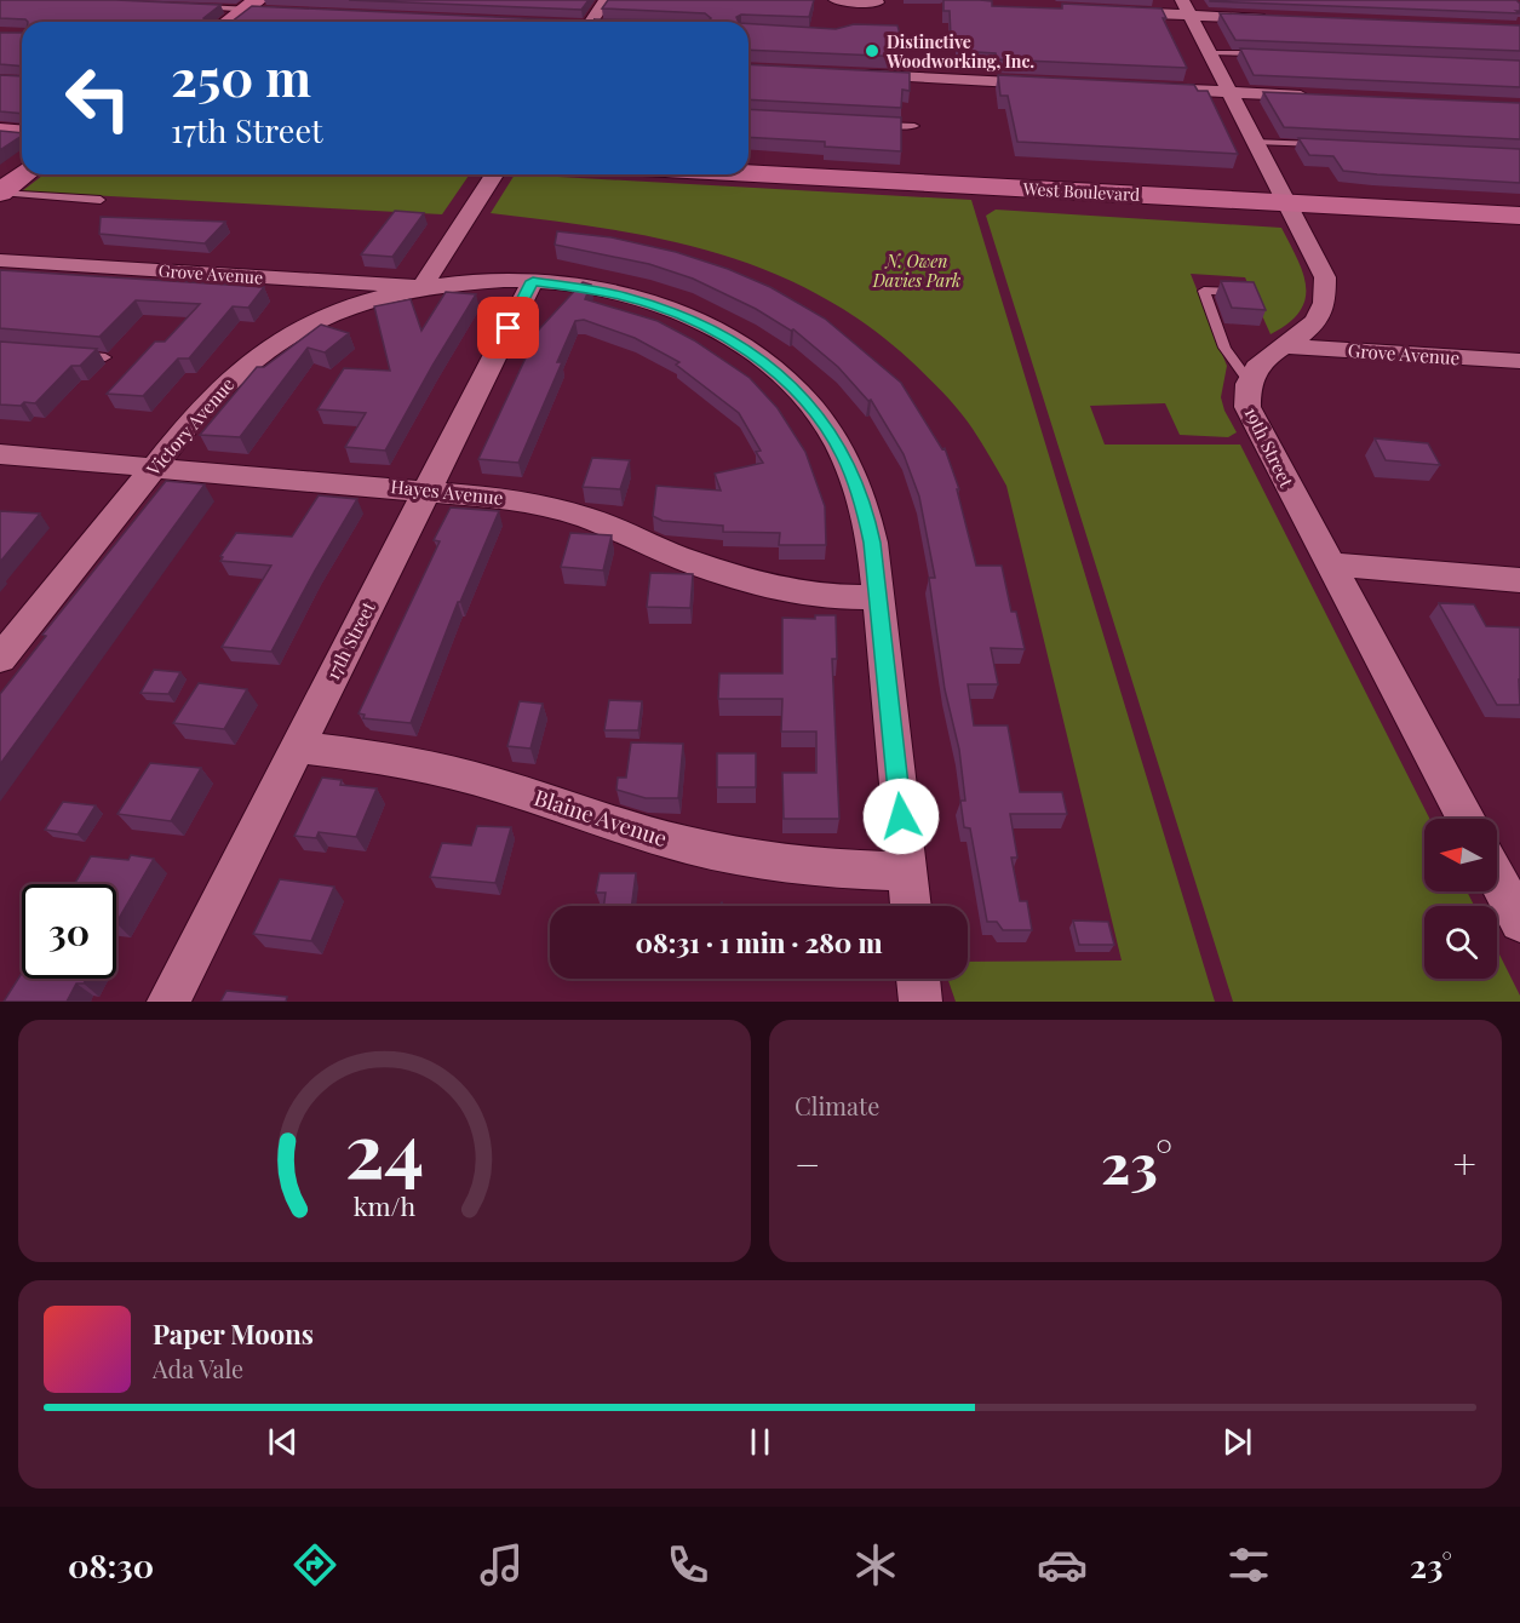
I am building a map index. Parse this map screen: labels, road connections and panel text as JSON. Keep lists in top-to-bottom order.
{
  "streets": {
    "street": [
      "West Boulevard",
      "Grove Avenue",
      "Victory Avenue",
      "19th Street",
      "Hayes Avenue",
      "17th Street",
      "Blaine Avenue"
    ]
  },
  "crossings": [
    ["West Boulevard", "19th Street"],
    ["Grove Avenue", "Victory Avenue"],
    ["Grove Avenue", "19th Street"],
    ["Victory Avenue", "Hayes Avenue"],
    ["Victory Avenue", "17th Street"],
    ["Victory Avenue", "Blaine Avenue"],
    ["Hayes Avenue", "17th Street"],
    ["17th Street", "Blaine Avenue"]
  ],
  "parks": ["N. Owen Davies Park"],
  "places": ["Distinctive Woodworking, Inc."],
  "north": "left",
  "page": {
    "turn": ["250 m", "17th Street"],
    "limit": "30",
    "trip": "08:31 · 1 min · 280 m",
    "tile": "Climate",
    "heat": ["−", "23°", "+"],
    "song": ["Paper Moons", "Ada Vale"],
    "tabs": ["08:30", "23°"],
    "gauge": ["24", "km/h"]
  }
}
